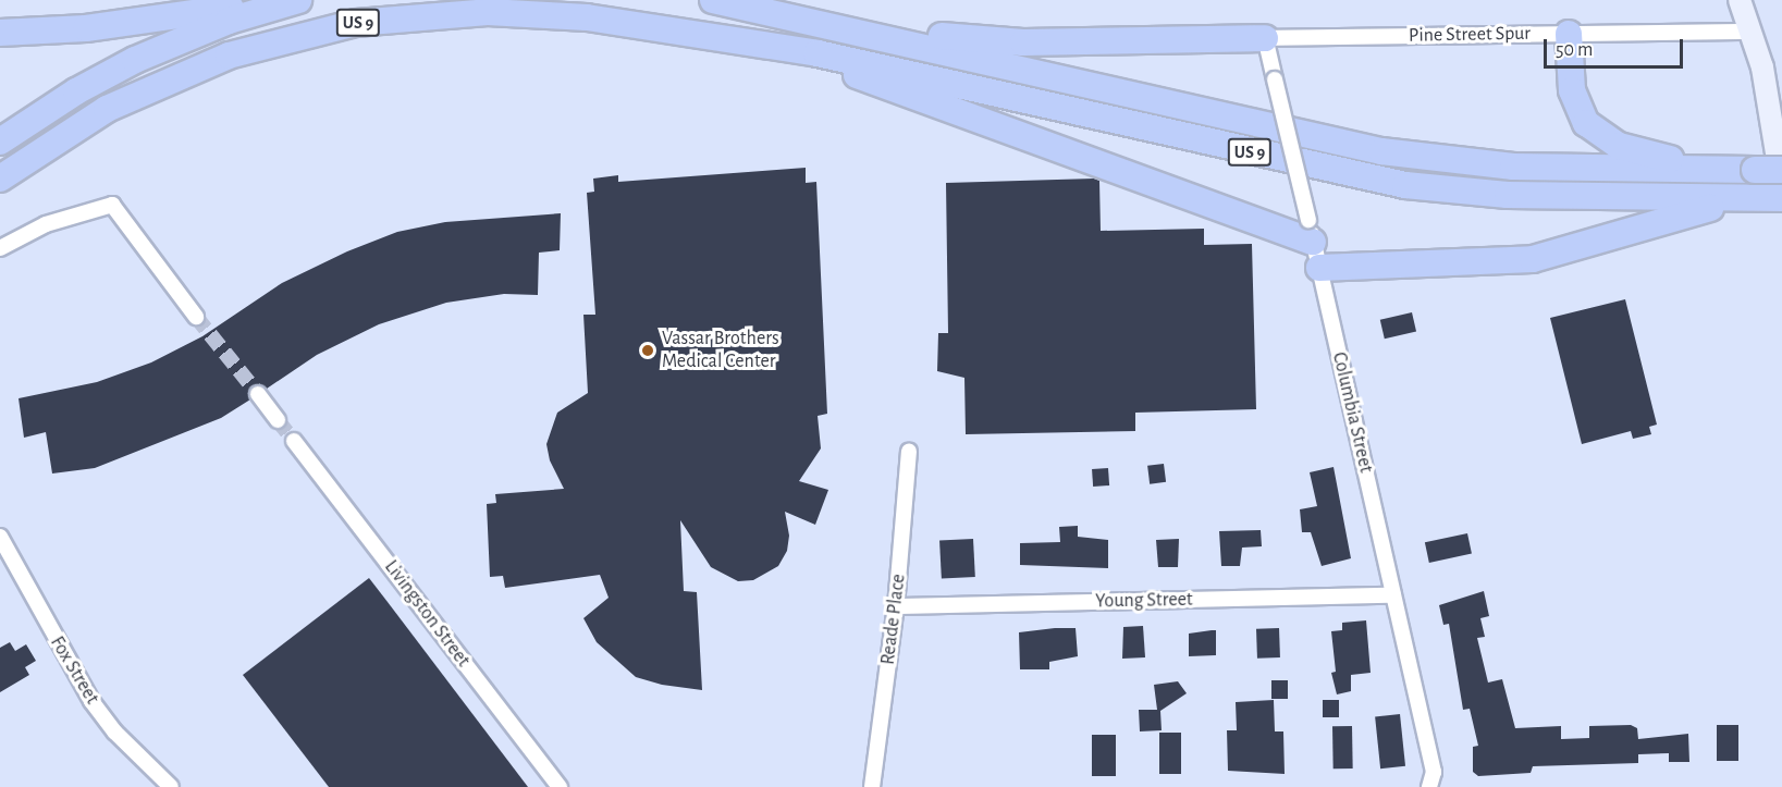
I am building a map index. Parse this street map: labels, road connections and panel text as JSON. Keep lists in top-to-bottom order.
{
  "streets": {
    "highway": ["US 9"],
    "street": [
      "Pine Street Spur",
      "Columbia Street",
      "Young Street",
      "Livingston Street",
      "Reade Place",
      "Fox Street"
    ]
  },
  "crossings": [
    ["Pine Street Spur", "Columbia Street"],
    ["Columbia Street", "Young Street"],
    ["Young Street", "Reade Place"]
  ],
  "places": ["Vassar Brothers Medical Center"],
  "scale_bar": "50 m"
}
